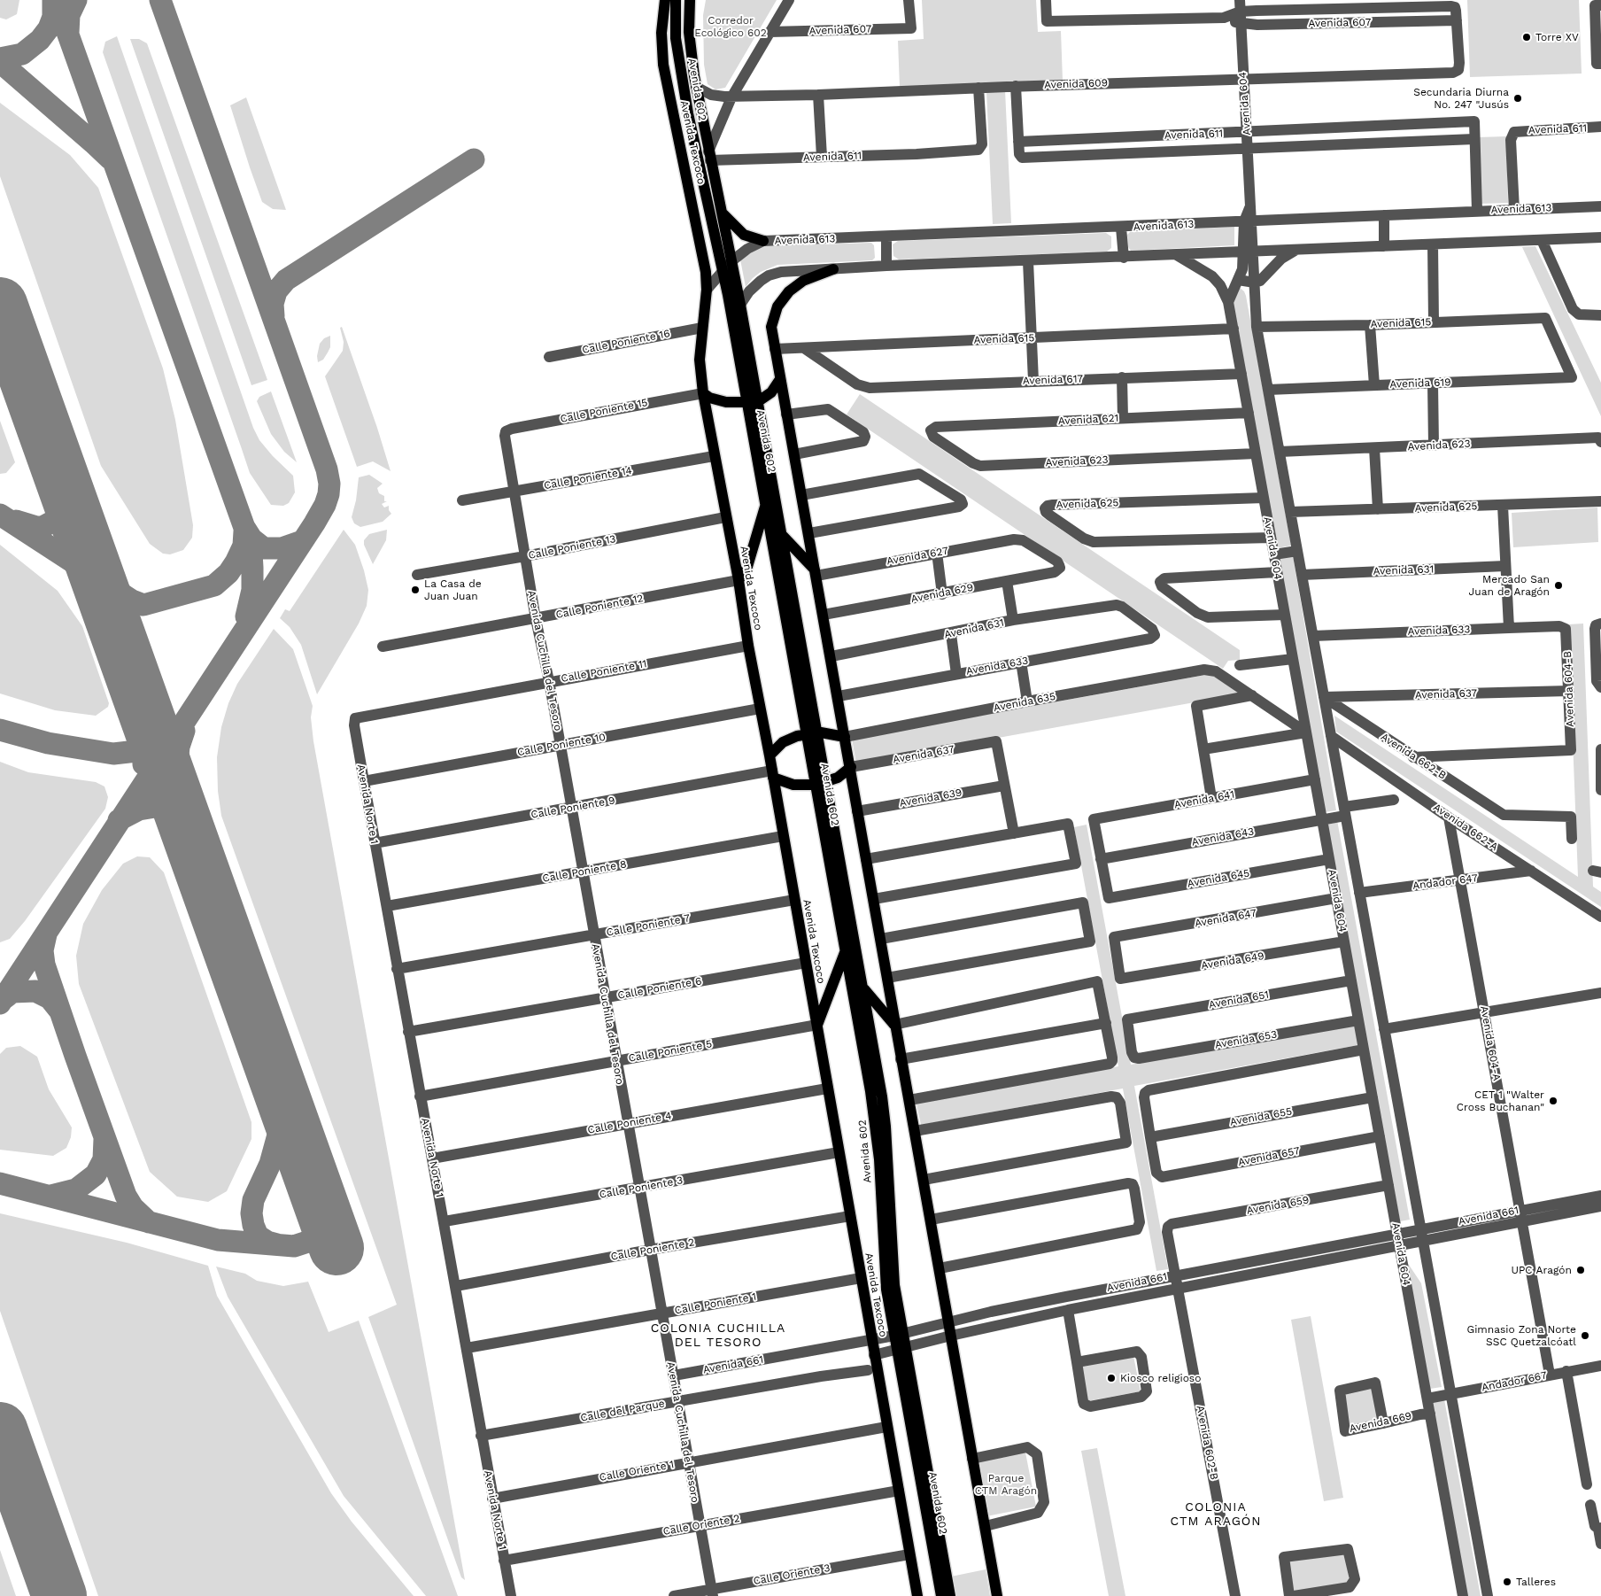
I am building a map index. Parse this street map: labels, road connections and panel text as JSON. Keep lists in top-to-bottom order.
{
  "streets": {
    "main road": ["Avenida 602", "Avenida Texcoco"],
    "street": [
      "Avenida 607",
      "Avenida 609",
      "Avenida 604",
      "Avenida 611",
      "Avenida 613",
      "Avenida 615",
      "Calle Poniente 16",
      "Avenida 617",
      "Avenida 619",
      "Calle Poniente 15",
      "Avenida 621",
      "Avenida 623",
      "Calle Poniente 14",
      "Avenida 625",
      "Calle Poniente 13",
      "Avenida 627",
      "Avenida 631",
      "Avenida 629",
      "Calle Poniente 12",
      "Avenida 633",
      "Avenida Cuchilla del Tesoro",
      "Calle Poniente 11",
      "Avenida 604-B",
      "Avenida 637",
      "Avenida 635",
      "Calle Poniente 10",
      "Avenida 662-B",
      "Avenida 639",
      "Avenida 641",
      "Avenida Norte 1",
      "Calle Poniente 9",
      "Avenida 662-A",
      "Avenida 643",
      "Calle Poniente 8",
      "Avenida 645",
      "Andador 647",
      "Avenida 647",
      "Calle Poniente 7",
      "Avenida 649",
      "Calle Poniente 6",
      "Avenida 651",
      "Avenida 653",
      "Avenida 604-A",
      "Calle Poniente 5",
      "Avenida 655",
      "Calle Poniente 4",
      "Avenida 657",
      "Calle Poniente 3",
      "Avenida 659",
      "Avenida 661",
      "Calle Poniente 2",
      "Calle Poniente 1",
      "Andador 667",
      "Calle del Parque",
      "Avenida 669",
      "Avenida 602-B",
      "Calle Oriente 1",
      "Calle Oriente 2",
      "Calle Oriente 3"
    ]
  },
  "crossings": [
    ["Avenida 607", "Avenida 609"],
    ["Avenida 607", "Avenida 602"],
    ["Avenida 607", "Avenida 604"],
    ["Avenida 609", "Avenida 602"],
    ["Avenida 609", "Avenida 604"],
    ["Avenida 609", "Avenida 611"],
    ["Avenida 602", "Avenida 611"],
    ["Avenida 602", "Avenida 613"],
    ["Avenida 602", "Avenida 661"],
    ["Avenida 604", "Avenida 611"],
    ["Avenida 604", "Avenida 613"],
    ["Avenida 604", "Avenida 615"],
    ["Avenida 604", "Avenida 617"],
    ["Avenida 604", "Avenida 619"],
    ["Avenida 604", "Avenida 621"],
    ["Avenida 604", "Avenida 623"],
    ["Avenida 604", "Avenida 625"],
    ["Avenida 604", "Avenida 631"],
    ["Avenida 604", "Avenida 633"],
    ["Avenida 604", "Avenida 637"],
    ["Avenida 604", "Avenida 662-B"],
    ["Avenida 604", "Avenida 641"],
    ["Avenida 604", "Avenida 662-A"],
    ["Avenida 604", "Avenida 643"],
    ["Avenida 604", "Avenida 645"],
    ["Avenida 604", "Andador 647"],
    ["Avenida 604", "Avenida 647"],
    ["Avenida 604", "Avenida 649"],
    ["Avenida 604", "Avenida 651"],
    ["Avenida 604", "Avenida 653"],
    ["Avenida 604", "Avenida 655"],
    ["Avenida 604", "Avenida 657"],
    ["Avenida 604", "Avenida 659"],
    ["Avenida 604", "Avenida 661"],
    ["Avenida 604", "Andador 667"],
    ["Avenida 604", "Avenida 669"],
    ["Avenida 611", "Avenida 613"],
    ["Avenida Texcoco", "Calle Poniente 16"],
    ["Avenida Texcoco", "Calle Poniente 15"],
    ["Avenida Texcoco", "Calle Poniente 14"],
    ["Avenida Texcoco", "Calle Poniente 13"],
    ["Avenida Texcoco", "Calle Poniente 12"],
    ["Avenida Texcoco", "Calle Poniente 11"],
    ["Avenida Texcoco", "Calle Poniente 10"],
    ["Avenida Texcoco", "Calle Poniente 9"],
    ["Avenida Texcoco", "Calle Poniente 8"],
    ["Avenida Texcoco", "Calle Poniente 7"],
    ["Avenida Texcoco", "Calle Poniente 6"],
    ["Avenida Texcoco", "Calle Poniente 5"],
    ["Avenida Texcoco", "Calle Poniente 4"],
    ["Avenida Texcoco", "Calle Poniente 3"],
    ["Avenida Texcoco", "Avenida 661"],
    ["Avenida Texcoco", "Calle Poniente 2"],
    ["Avenida Texcoco", "Calle Poniente 1"],
    ["Avenida Texcoco", "Calle Oriente 1"],
    ["Avenida Texcoco", "Calle Oriente 2"],
    ["Avenida Texcoco", "Calle Oriente 3"],
    ["Avenida 615", "Avenida 617"],
    ["Avenida 615", "Avenida 619"],
    ["Calle Poniente 15", "Avenida Cuchilla del Tesoro"],
    ["Avenida 621", "Avenida 623"],
    ["Calle Poniente 14", "Avenida Cuchilla del Tesoro"],
    ["Calle Poniente 13", "Avenida Cuchilla del Tesoro"],
    ["Avenida 627", "Avenida 629"],
    ["Avenida 631", "Avenida 633"],
    ["Calle Poniente 12", "Avenida Cuchilla del Tesoro"],
    ["Avenida 633", "Avenida 604-B"],
    ["Avenida Cuchilla del Tesoro", "Calle Poniente 11"],
    ["Avenida Cuchilla del Tesoro", "Calle Poniente 10"],
    ["Avenida Cuchilla del Tesoro", "Calle Poniente 9"],
    ["Avenida Cuchilla del Tesoro", "Calle Poniente 8"],
    ["Avenida Cuchilla del Tesoro", "Calle Poniente 7"],
    ["Avenida Cuchilla del Tesoro", "Calle Poniente 6"],
    ["Avenida Cuchilla del Tesoro", "Calle Poniente 5"],
    ["Avenida Cuchilla del Tesoro", "Calle Poniente 4"],
    ["Avenida Cuchilla del Tesoro", "Calle Poniente 3"],
    ["Avenida Cuchilla del Tesoro", "Avenida 661"],
    ["Avenida Cuchilla del Tesoro", "Calle Poniente 2"],
    ["Avenida Cuchilla del Tesoro", "Calle Poniente 1"],
    ["Avenida Cuchilla del Tesoro", "Calle del Parque"],
    ["Avenida Cuchilla del Tesoro", "Calle Oriente 1"],
    ["Avenida Cuchilla del Tesoro", "Calle Oriente 2"],
    ["Avenida Cuchilla del Tesoro", "Calle Oriente 3"],
    ["Calle Poniente 11", "Avenida Norte 1"],
    ["Avenida 604-B", "Avenida 637"],
    ["Avenida 604-B", "Avenida 662-B"],
    ["Avenida 637", "Avenida 662-B"],
    ["Avenida 637", "Avenida 639"],
    ["Calle Poniente 10", "Avenida Norte 1"],
    ["Avenida 641", "Avenida 643"],
    ["Avenida 641", "Avenida 645"],
    ["Avenida Norte 1", "Calle Poniente 9"],
    ["Avenida Norte 1", "Calle Poniente 8"],
    ["Avenida Norte 1", "Calle Poniente 7"],
    ["Avenida Norte 1", "Calle Poniente 6"],
    ["Avenida Norte 1", "Calle Poniente 5"],
    ["Avenida Norte 1", "Calle Poniente 4"],
    ["Avenida Norte 1", "Calle Poniente 3"],
    ["Avenida Norte 1", "Calle Poniente 2"],
    ["Avenida Norte 1", "Calle Poniente 1"],
    ["Avenida Norte 1", "Calle del Parque"],
    ["Avenida Norte 1", "Calle Oriente 1"],
    ["Avenida Norte 1", "Calle Oriente 2"],
    ["Avenida 662-A", "Andador 647"],
    ["Avenida 662-A", "Avenida 604-A"],
    ["Avenida 643", "Avenida 645"],
    ["Andador 647", "Avenida 604-A"],
    ["Avenida 647", "Avenida 649"],
    ["Avenida 651", "Avenida 653"],
    ["Avenida 604-A", "Avenida 661"],
    ["Avenida 604-A", "Andador 667"],
    ["Avenida 655", "Avenida 657"],
    ["Avenida 659", "Avenida 602-B"],
    ["Avenida 661", "Avenida 602-B"]
  ],
  "districts": ["COLONIA CUCHILLA DEL TESORO", "COLONIA CTM ARAGÓN"],
  "parks": ["Corredor Ecológico 602", "Parque CTM Aragón"],
  "places": [
    "Torre XV",
    "Secundaria Diurna No. 247 \"Jusús",
    "Mercado San Juan de Aragón",
    "La Casa de Juan Juan",
    "CET 1 \"Walter Cross Buchanan\"",
    "UPC Aragón",
    "Gimnasio Zona Norte SSC Quetzalcóatl",
    "Kiosco religioso",
    "Talleres"
  ]
}
